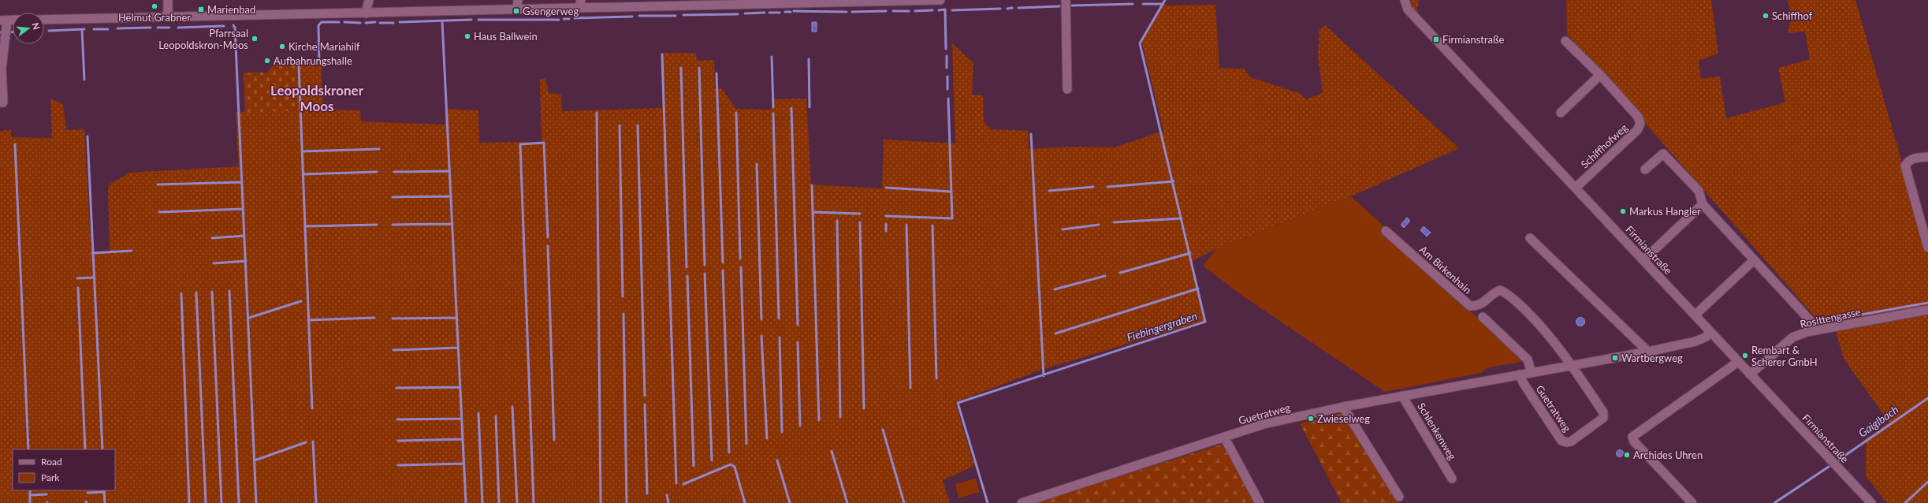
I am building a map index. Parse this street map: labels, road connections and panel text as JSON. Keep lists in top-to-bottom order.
{
  "streets": {
    "street": [
      "Schiffhofweg",
      "Firmianstraße",
      "Am Birkenhain",
      "Rosittengasse",
      "Guetratweg",
      "Schlenkenweg"
    ]
  },
  "crossings": [
    ["Schiffhofweg", "Firmianstraße"],
    ["Firmianstraße", "Rosittengasse"],
    ["Firmianstraße", "Guetratweg"],
    ["Am Birkenhain", "Guetratweg"],
    ["Guetratweg", "Schlenkenweg"]
  ],
  "districts": ["Leopoldskroner Moos"],
  "water": ["Fiebingergraben", "Gaiglbach"],
  "places": {
    "other": [
      "Helmut Grabner",
      "Schiffhof",
      "Haus Ballwein",
      "Pfarrsaal Leopoldskron-Moos",
      "Kirche Mariahilf",
      "Aufbahrungshalle",
      "Markus Hangler",
      "Rembart & Scherer GmbH",
      "Zwieselweg",
      "Archides Uhren"
    ],
    "transit": [
      "Marienbad",
      "Gsengerweg",
      "Firmianstraße",
      "Wartbergweg"
    ]
  },
  "legend": ["Road", "Park"],
  "north": "right"
}
